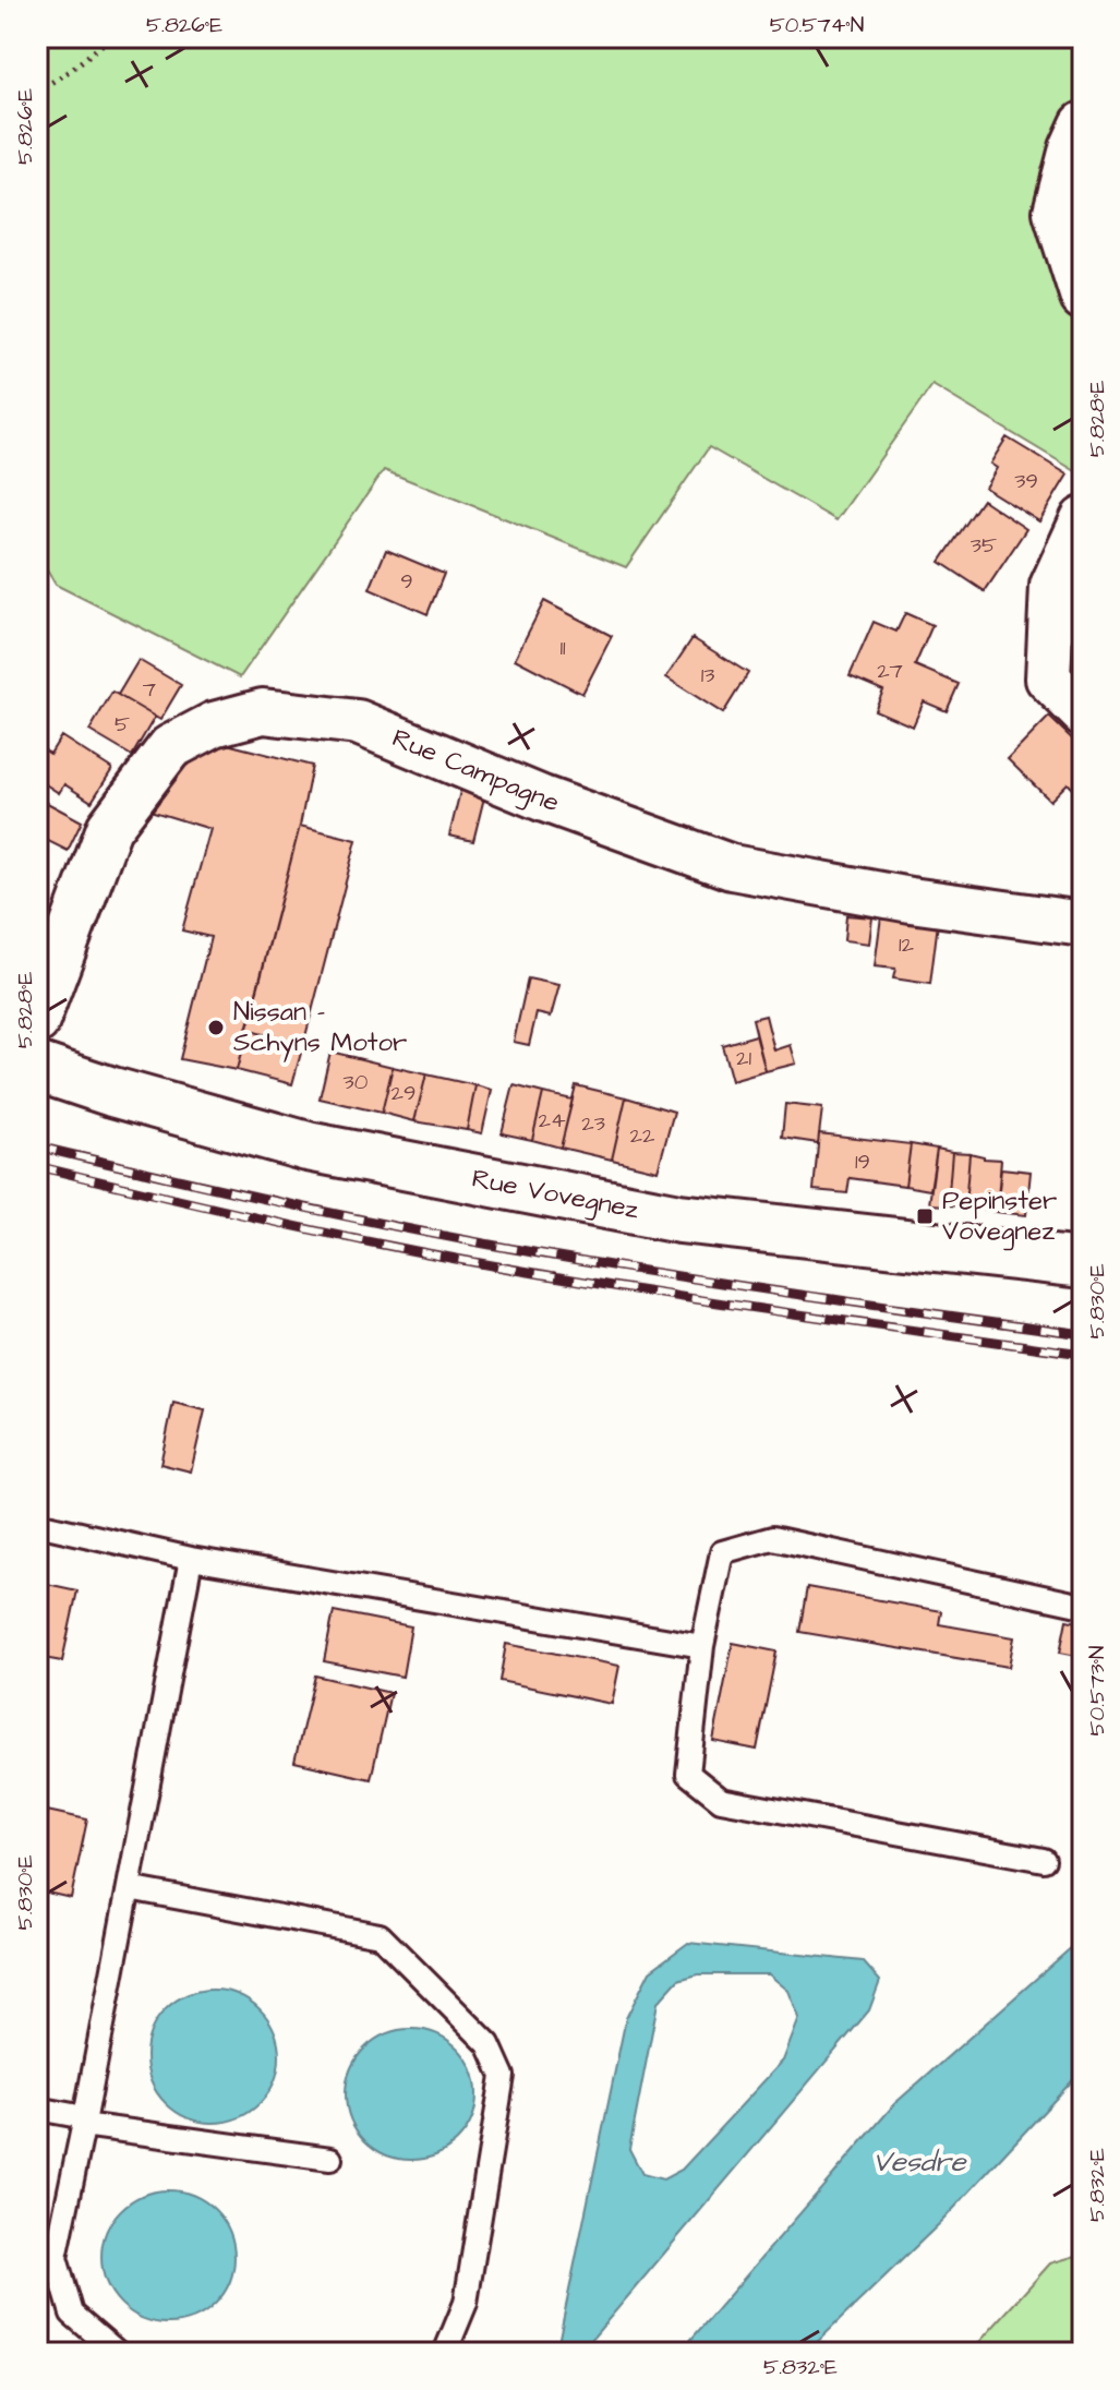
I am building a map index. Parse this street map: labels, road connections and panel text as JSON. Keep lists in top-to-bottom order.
{
  "streets": {
    "main road": ["Rue Vovegnez"],
    "street": ["Rue Campagne"]
  },
  "water": ["Vesdre"],
  "places": {
    "other": ["Nissan - Schyns Motor"],
    "transit": ["Pepinster Vovegnez"]
  },
  "house_numbers": [
    "39",
    "35",
    "9",
    "11",
    "27",
    "13",
    "7",
    "5",
    "12",
    "21",
    "30",
    "29",
    "24",
    "23",
    "22",
    "19"
  ],
  "coordinates": [
    "5.826°E",
    "50.574°N",
    "5.828°E",
    "5.830°E",
    "50.573°N",
    "5.832°E"
  ]
}
